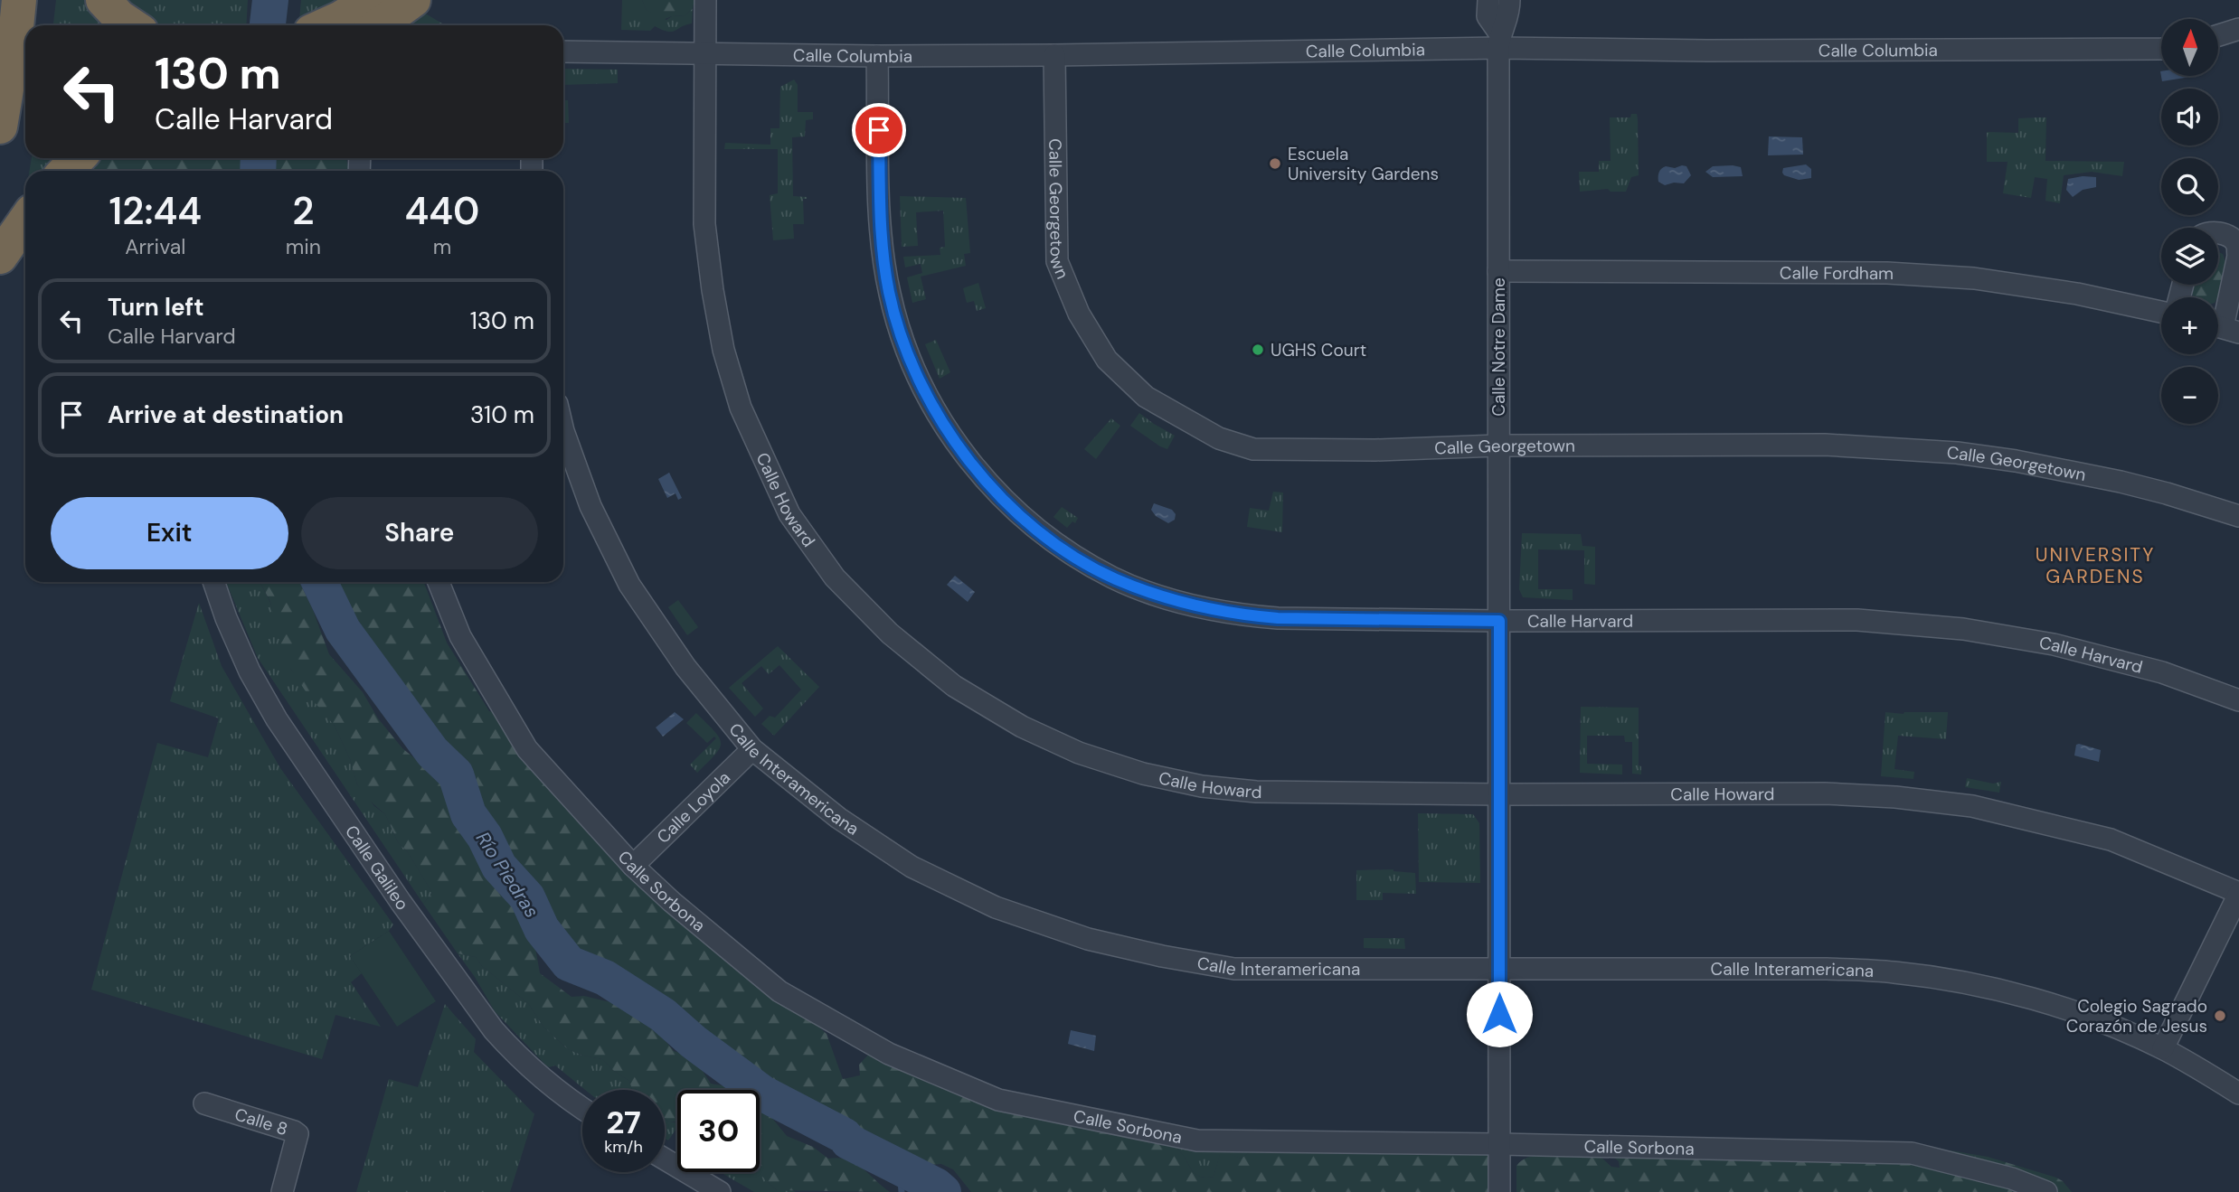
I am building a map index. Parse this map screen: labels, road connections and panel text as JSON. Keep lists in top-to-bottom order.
{
  "streets": {
    "street": [
      "Calle Columbia",
      "Calle Georgetown",
      "Calle Fordham",
      "Calle Notre Dame",
      "Calle Howard",
      "Calle Harvard",
      "Calle Interamericana",
      "Calle Loyola",
      "Calle Galileo",
      "Calle Sorbona",
      "Calle 8"
    ]
  },
  "crossings": [
    ["Calle Columbia", "Calle Georgetown"],
    ["Calle Columbia", "Calle Notre Dame"],
    ["Calle Columbia", "Calle Howard"],
    ["Calle Columbia", "Calle Harvard"],
    ["Calle Georgetown", "Calle Notre Dame"],
    ["Calle Fordham", "Calle Notre Dame"],
    ["Calle Notre Dame", "Calle Howard"],
    ["Calle Notre Dame", "Calle Harvard"],
    ["Calle Notre Dame", "Calle Interamericana"],
    ["Calle Notre Dame", "Calle Sorbona"],
    ["Calle Interamericana", "Calle Loyola"],
    ["Calle Loyola", "Calle Sorbona"]
  ],
  "districts": ["UNIVERSITY GARDENS"],
  "water": ["Río Piedras"],
  "places": ["Escuela University Gardens", "UGHS Court", "Colegio Sagrado Corazón de Jesus"],
  "north": "top",
  "page": {
    "map_buttons": ["+", "−"],
    "turn": ["130 m", "Calle Harvard"],
    "eta": [
      "12:44",
      "Arrival",
      "2",
      "min",
      "440",
      "m"
    ],
    "list": [
      {
        "name": "Turn left",
        "note": "Calle Harvard",
        "value": "130 m"
      },
      {
        "name": "Arrive at destination",
        "value": "310 m"
      }
    ],
    "buttons": ["Exit", "Share"],
    "speed": "27 km/h",
    "limit": "30"
  }
}
